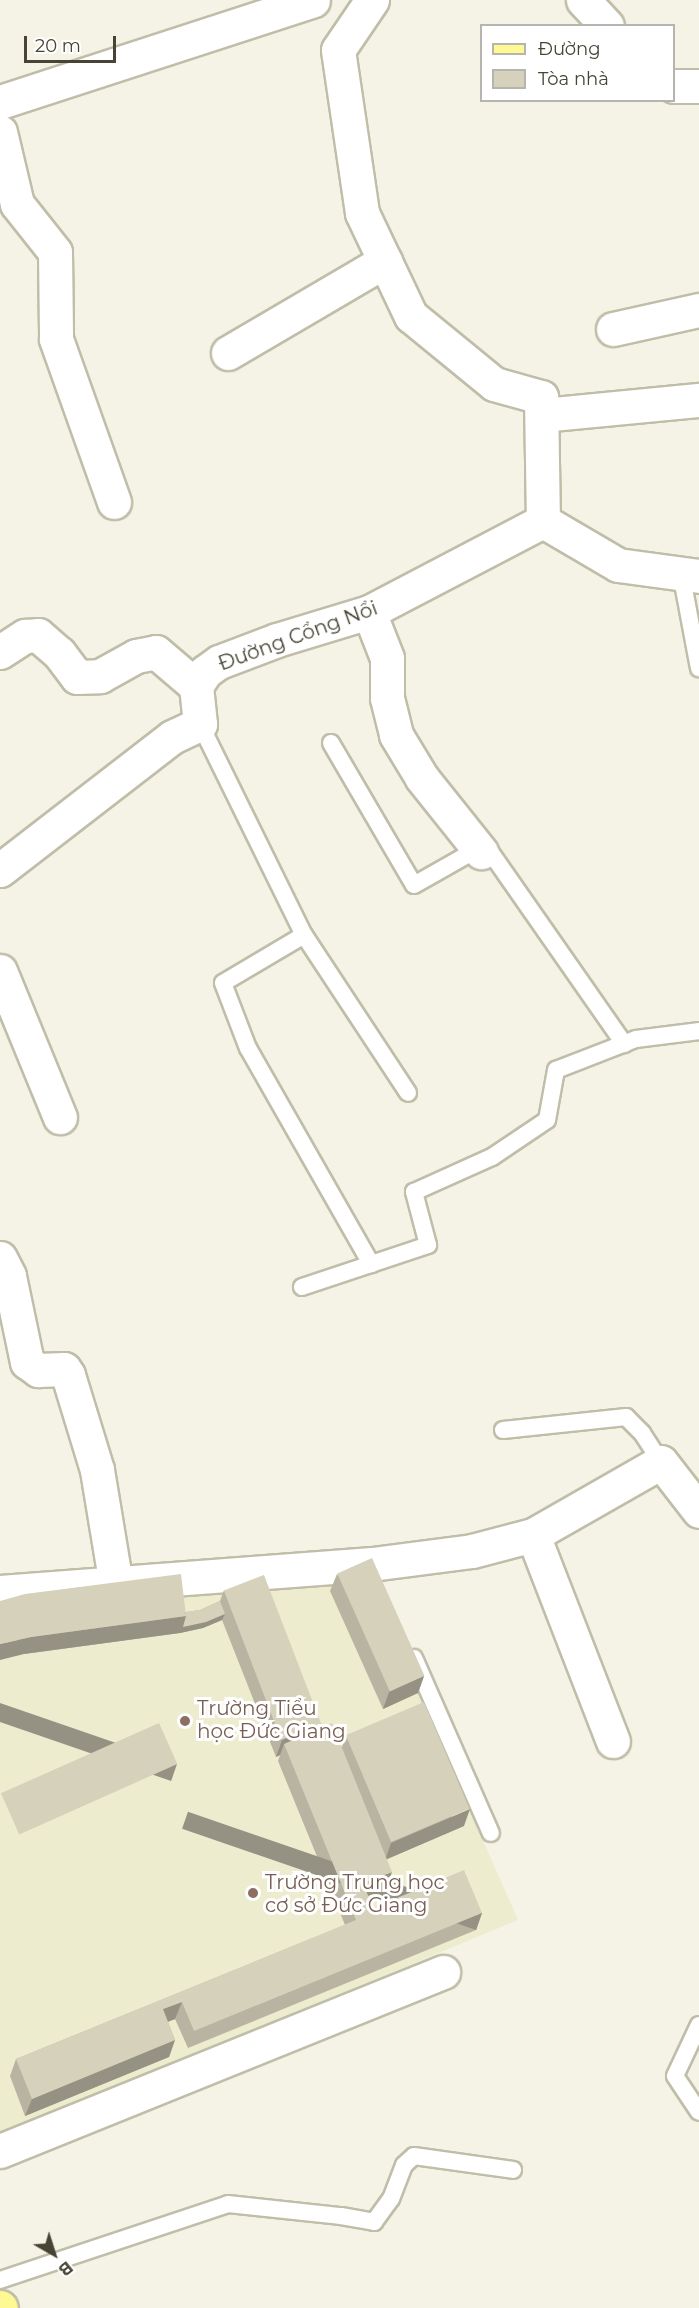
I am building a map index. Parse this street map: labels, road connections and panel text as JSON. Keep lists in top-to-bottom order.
{
  "streets": {
    "street": ["Đường Cổng Nổi"]
  },
  "places": ["Trường Tiểu học Đức Giang", "Trường Trung học cơ sở Đức Giang"],
  "legend": ["Đường", "Tòa nhà"],
  "scale_bar": "20 m",
  "north": "bottom right"
}
